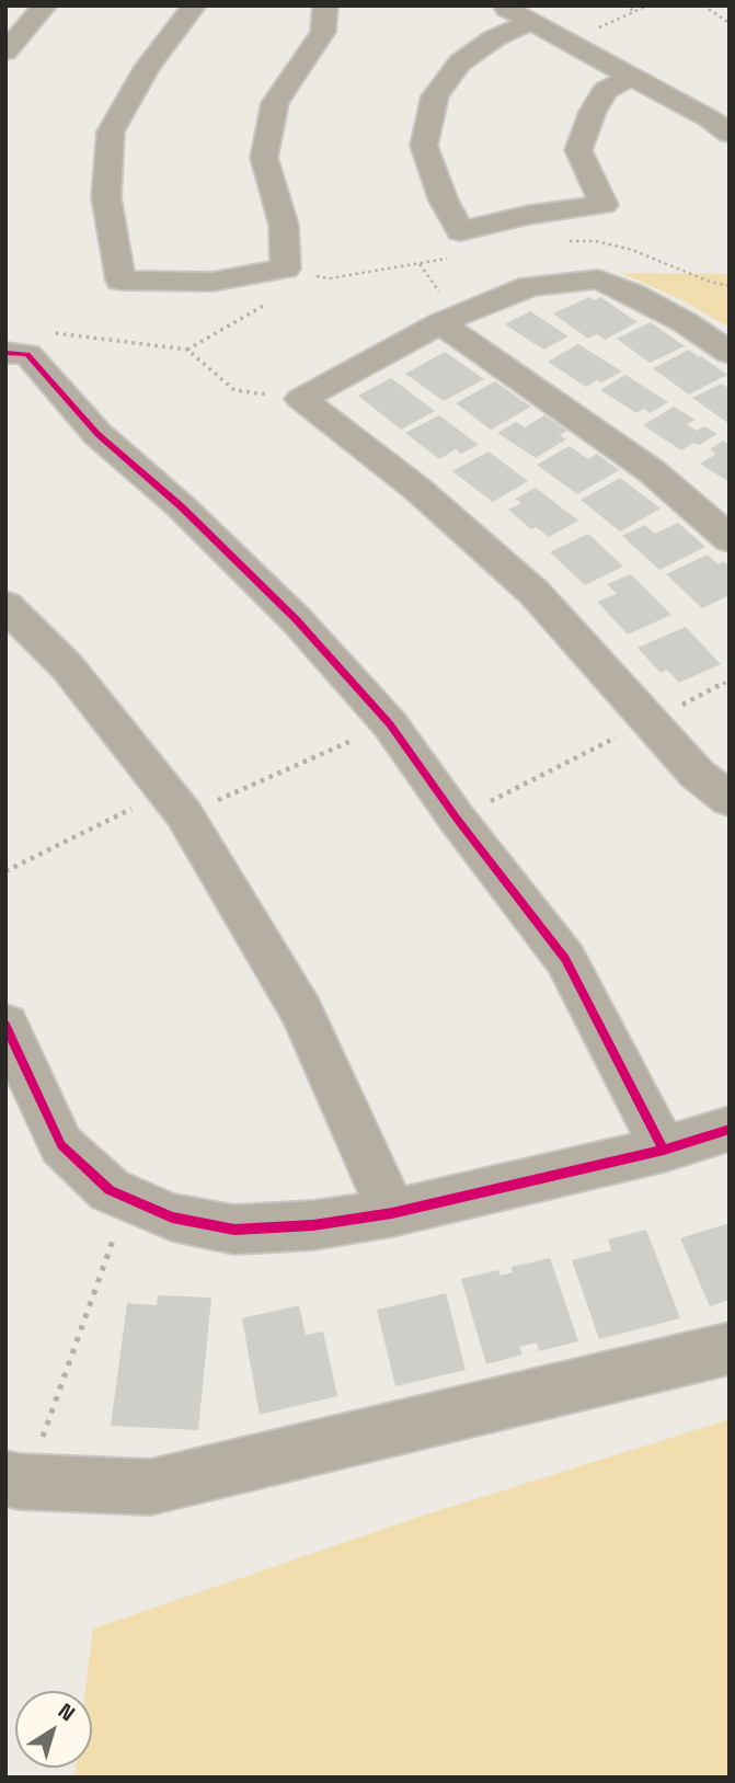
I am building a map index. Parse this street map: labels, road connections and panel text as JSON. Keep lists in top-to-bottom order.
{
  "north": "top right"
}
